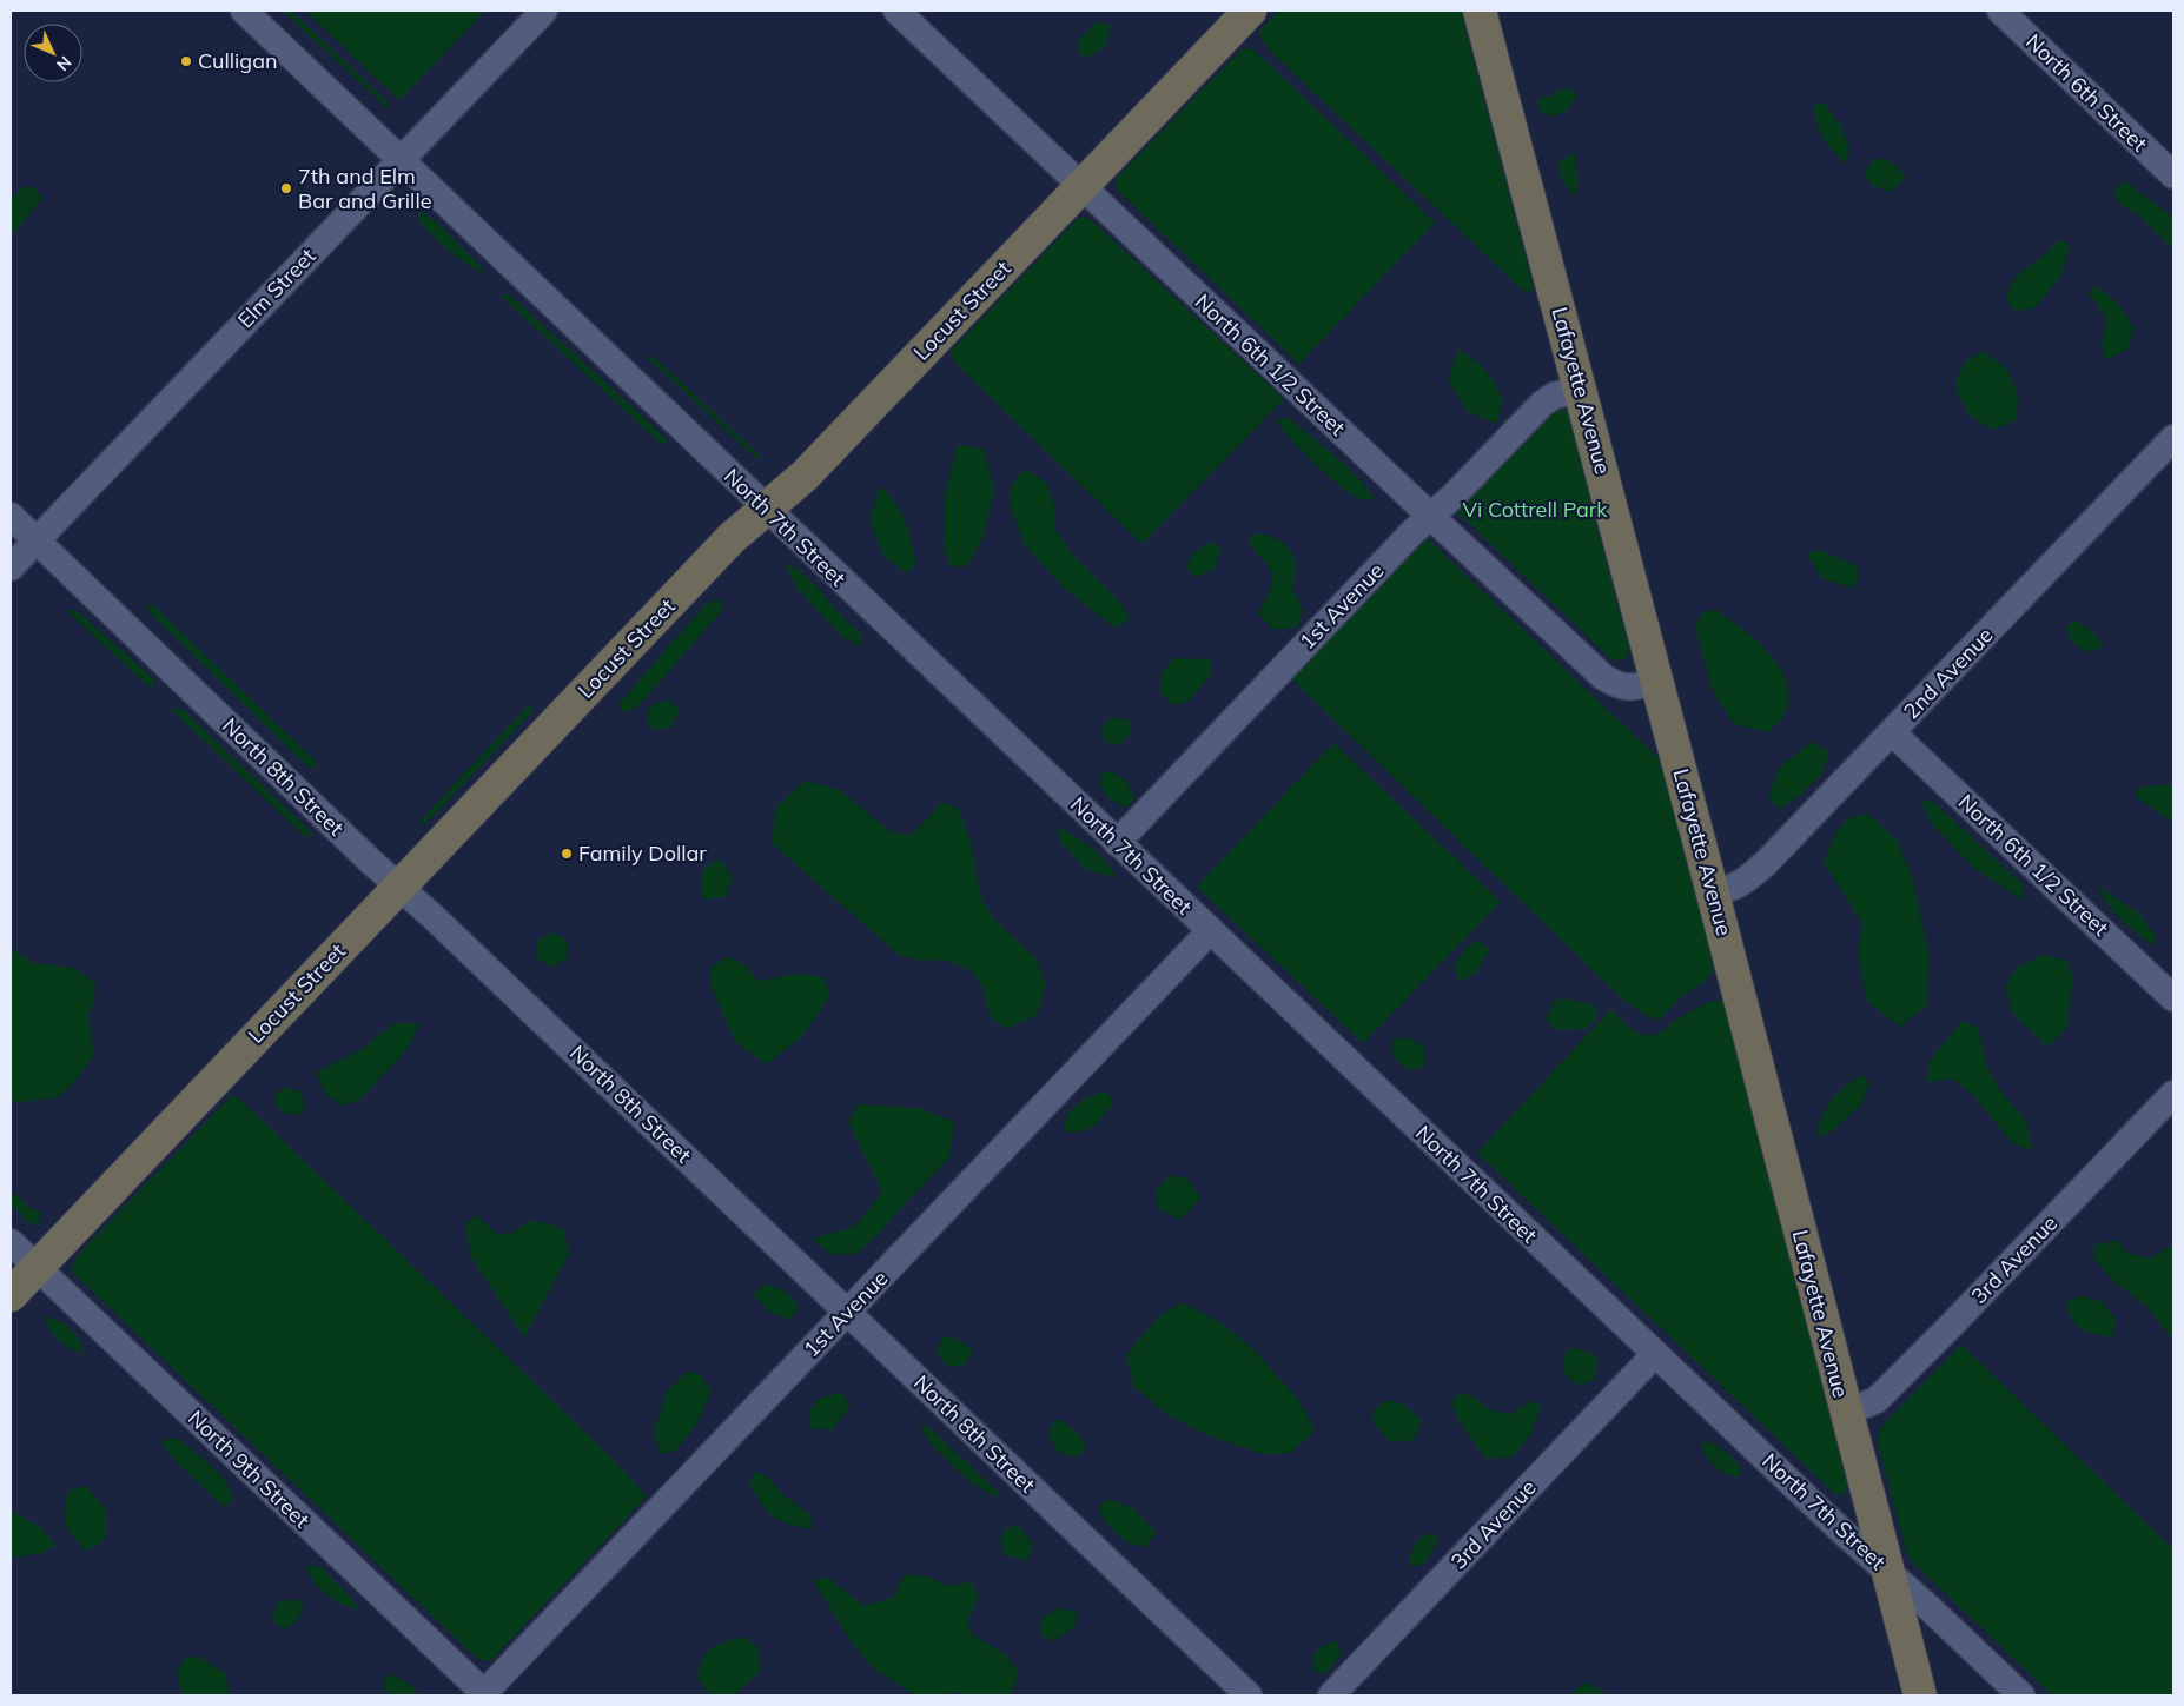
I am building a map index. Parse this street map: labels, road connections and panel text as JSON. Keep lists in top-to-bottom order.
{
  "streets": {
    "street": [
      "North 6th Street",
      "Elm Street",
      "Locust Street",
      "North 6th 1/2 Street",
      "Lafayette Avenue",
      "North 7th Street",
      "1st Avenue",
      "2nd Avenue",
      "North 8th Street",
      "3rd Avenue",
      "North 9th Street"
    ]
  },
  "crossings": [
    ["Elm Street", "North 7th Street"],
    ["Elm Street", "North 8th Street"],
    ["Locust Street", "North 6th 1/2 Street"],
    ["Locust Street", "North 7th Street"],
    ["Locust Street", "North 8th Street"],
    ["Locust Street", "North 9th Street"],
    ["North 6th 1/2 Street", "Lafayette Avenue"],
    ["North 6th 1/2 Street", "1st Avenue"],
    ["North 6th 1/2 Street", "2nd Avenue"],
    ["Lafayette Avenue", "North 7th Street"],
    ["Lafayette Avenue", "1st Avenue"],
    ["Lafayette Avenue", "2nd Avenue"],
    ["Lafayette Avenue", "3rd Avenue"],
    ["North 7th Street", "1st Avenue"],
    ["North 7th Street", "3rd Avenue"],
    ["1st Avenue", "North 8th Street"],
    ["1st Avenue", "North 9th Street"]
  ],
  "parks": ["Vi Cottrell Park"],
  "places": ["Culligan", "7th and Elm Bar and Grille", "Family Dollar"],
  "north": "bottom right"
}
